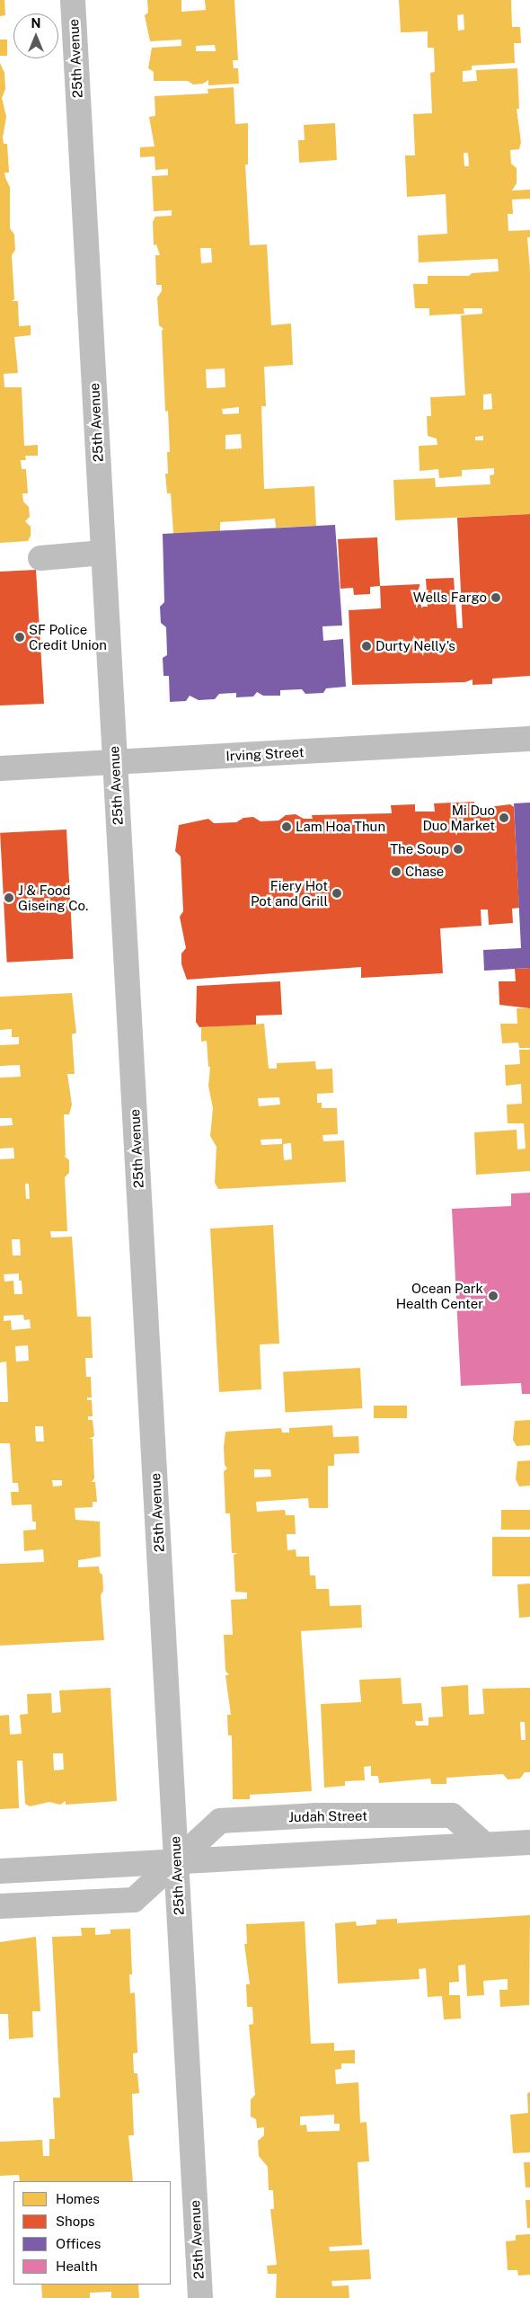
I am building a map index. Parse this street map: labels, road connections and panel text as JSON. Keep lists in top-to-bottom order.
{
  "streets": {
    "street": ["25th Avenue", "Irving Street", "Judah Street"]
  },
  "crossings": [
    ["25th Avenue", "Irving Street"],
    ["25th Avenue", "Judah Street"]
  ],
  "places": [
    "Wells Fargo",
    "SF Police Credit Union",
    "Durty Nelly's",
    "Mi Duo Duo Market",
    "Lam Hoa Thun",
    "The Soup",
    "Chase",
    "Fiery Hot Pot and Grill",
    "J & Food Giseing Co.",
    "Ocean Park Health Center"
  ],
  "legend": [
    "Homes",
    "Shops",
    "Offices",
    "Health"
  ],
  "north": "top"
}
